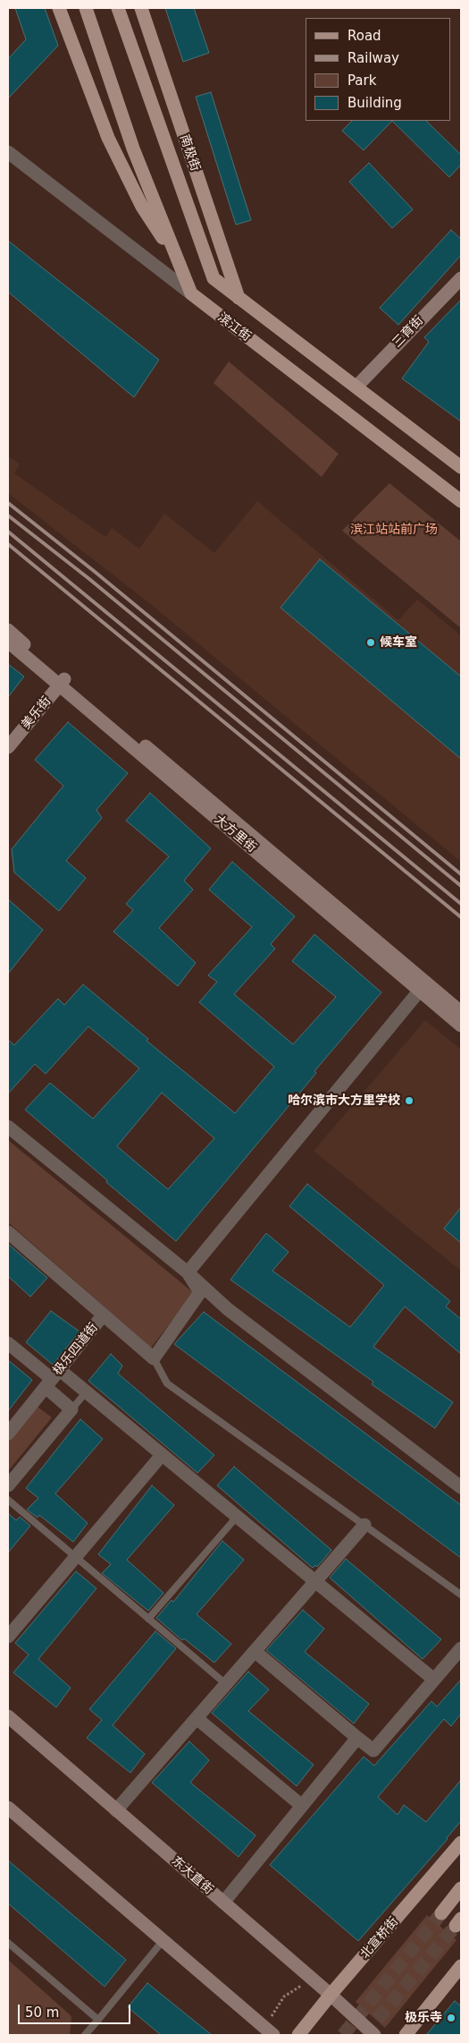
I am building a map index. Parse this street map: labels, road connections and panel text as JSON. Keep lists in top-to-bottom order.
{
  "streets": {
    "main road": [
      "南极街",
      "滨江街",
      "三育街",
      "美乐街",
      "大方里街",
      "东大直街",
      "北宣桥街"
    ],
    "street": ["极乐四道街"]
  },
  "crossings": [
    ["美乐街", "大方里街"],
    ["东大直街", "北宣桥街"]
  ],
  "parks": ["滨江站站前广场"],
  "places": ["候车室", "哈尔滨市大方里学校", "极乐寺"],
  "legend": [
    "Road",
    "Railway",
    "Park",
    "Building"
  ],
  "scale_bar": "50 m"
}
